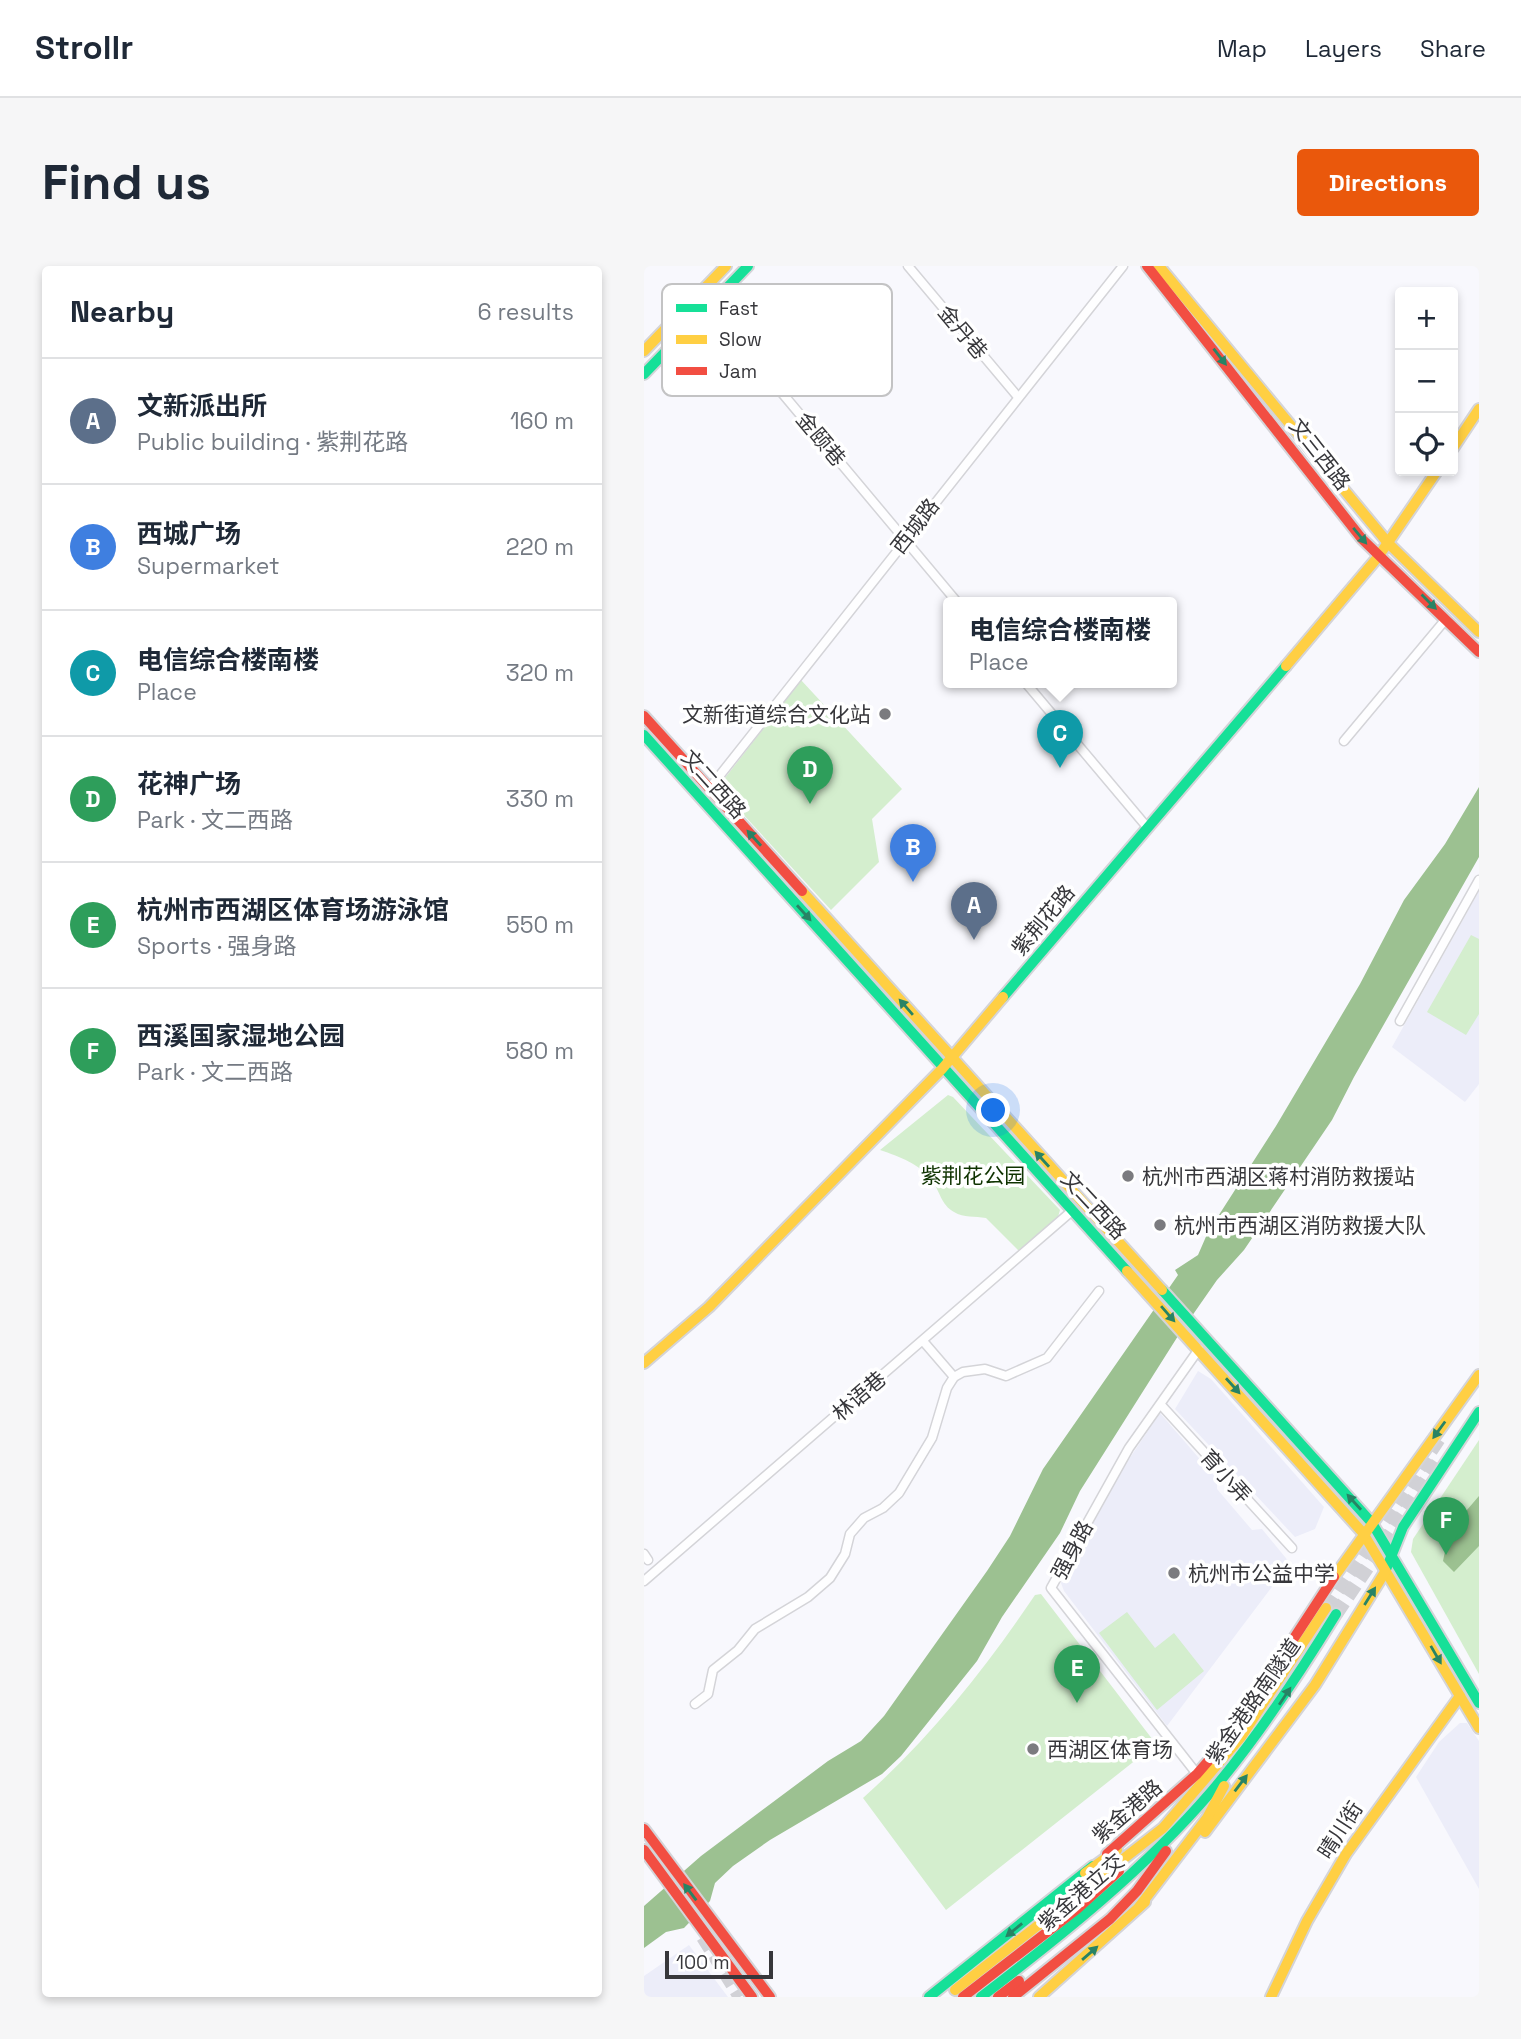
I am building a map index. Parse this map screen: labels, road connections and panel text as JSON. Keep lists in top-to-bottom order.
{
  "streets": {
    "main road": [
      "文三西路",
      "文二西路",
      "紫荆花路",
      "紫金港路南隧道",
      "紫金港路",
      "晴川街",
      "紫金港立交"
    ],
    "street": [
      "金丹巷",
      "金颐巷",
      "西城路",
      "林语巷",
      "育小弄",
      "强身路"
    ]
  },
  "crossings": [
    ["金丹巷", "西城路"],
    ["金颐巷", "西城路"],
    ["文三西路", "紫荆花路"],
    ["西城路", "文二西路"],
    ["文二西路", "紫荆花路"],
    ["文二西路", "林语巷"],
    ["文二西路", "强身路"],
    ["文二西路", "紫金港路"],
    ["文二西路", "晴川街"],
    ["育小弄", "强身路"],
    ["强身路", "紫金港路"],
    ["紫金港路南隧道", "紫金港立交"]
  ],
  "parks": ["紫荆花公园"],
  "places": [
    "文新街道综合文化站",
    "杭州市西湖区蒋村消防救援站",
    "杭州市西湖区消防救援大队",
    "杭州市公益中学",
    "西湖区体育场"
  ],
  "legend": ["Fast", "Slow", "Jam"],
  "scale_bar": "100 m",
  "page": {
    "header": "Strollr",
    "nav": ["Map", "Layers", "Share"],
    "buttons": "Directions",
    "title": "Find us",
    "heading": ["Nearby", "6 results"],
    "map_buttons": ["+", "−"],
    "list": [
      {
        "mark": "A",
        "name": "文新派出所",
        "note": "Public building · 紫荆花路",
        "value": "160 m"
      },
      {
        "mark": "B",
        "name": "西城广场",
        "note": "Supermarket",
        "value": "220 m"
      },
      {
        "mark": "C",
        "name": "电信综合楼南楼",
        "note": "Place",
        "value": "320 m"
      },
      {
        "mark": "D",
        "name": "花神广场",
        "note": "Park · 文二西路",
        "value": "330 m"
      },
      {
        "mark": "E",
        "name": "杭州市西湖区体育场游泳馆",
        "note": "Sports · 强身路",
        "value": "550 m"
      },
      {
        "mark": "F",
        "name": "西溪国家湿地公园",
        "note": "Park · 文二西路",
        "value": "580 m"
      }
    ],
    "popup": ["电信综合楼南楼", "Place"],
    "pins": [
      "C",
      "D",
      "B",
      "A",
      "F",
      "E"
    ],
    "scale": "100 m"
  }
}
